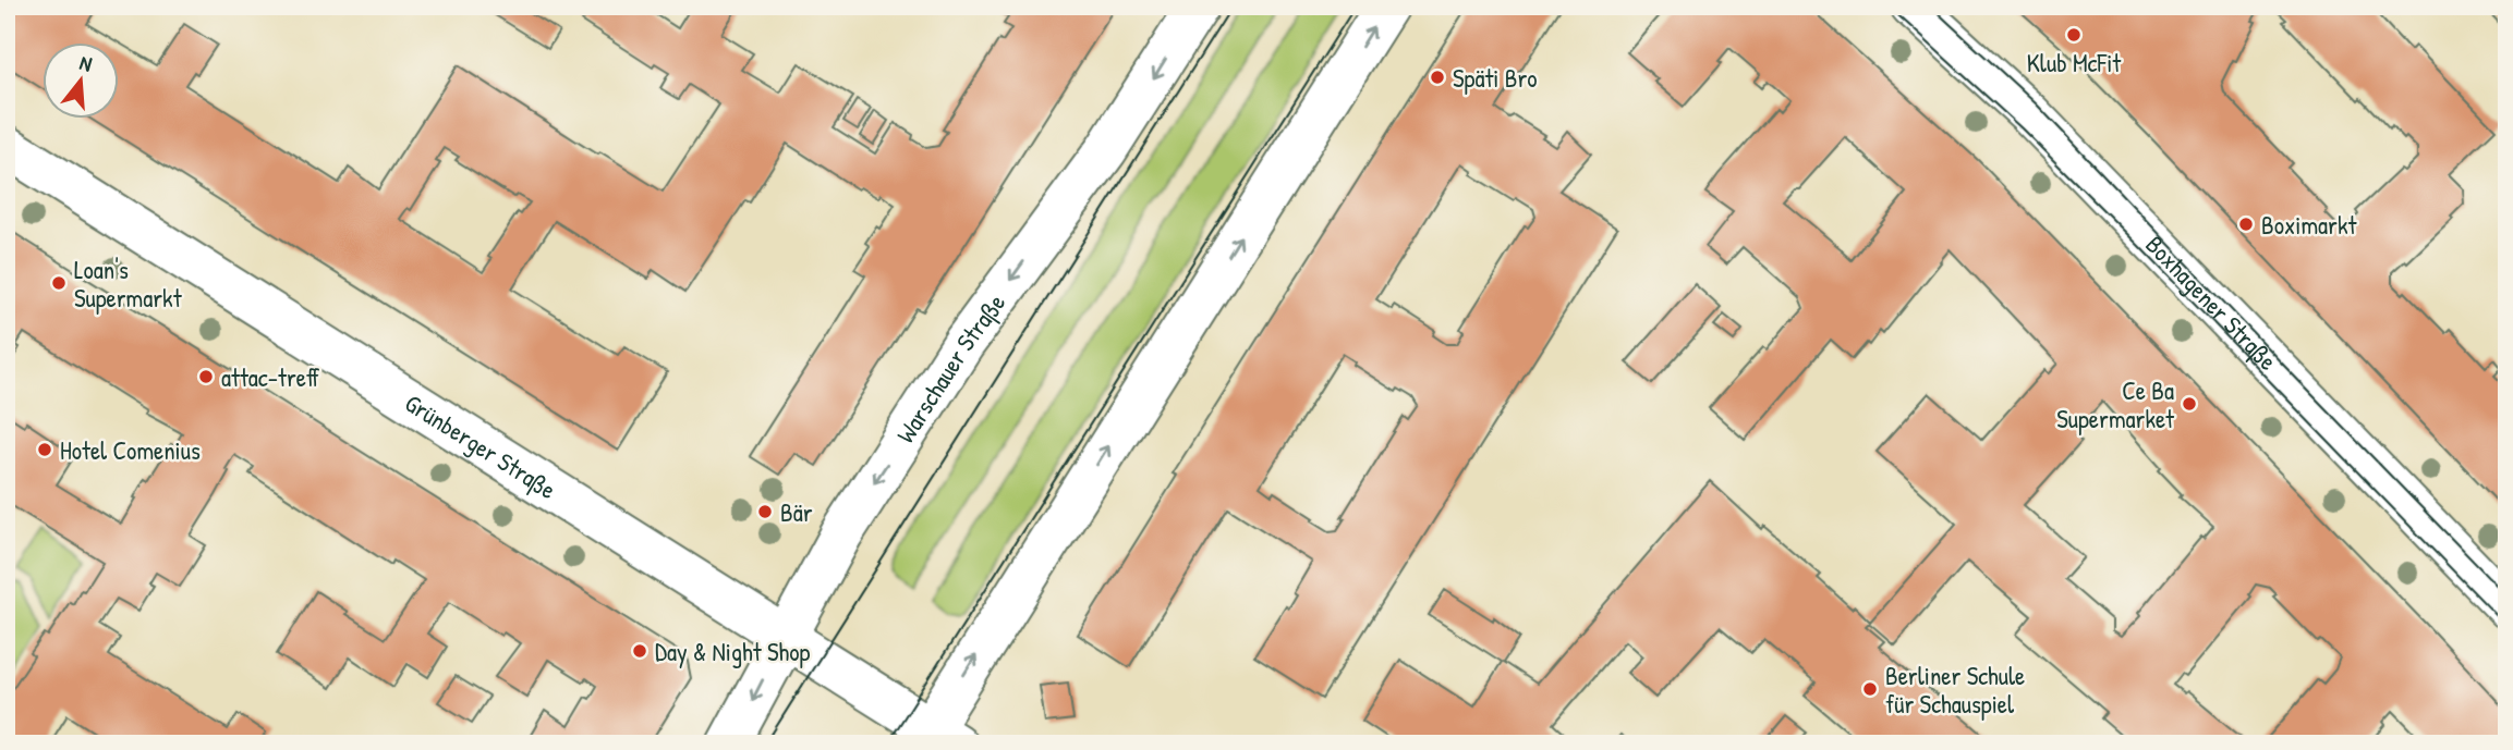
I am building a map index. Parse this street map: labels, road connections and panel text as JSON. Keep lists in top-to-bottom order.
{
  "streets": {
    "street": ["Boxhagener Straße", "Warschauer Straße", "Grünberger Straße"]
  },
  "crossings": [
    ["Warschauer Straße", "Grünberger Straße"]
  ],
  "places": [
    "Klub McFit",
    "Späti Bro",
    "Boximarkt",
    "Loan's Supermarkt",
    "attac-treff",
    "Ce Ba Supermarket",
    "Hotel Comenius",
    "Bär",
    "Day & Night Shop",
    "Berliner Schule für Schauspiel"
  ],
  "north": "top"
}
